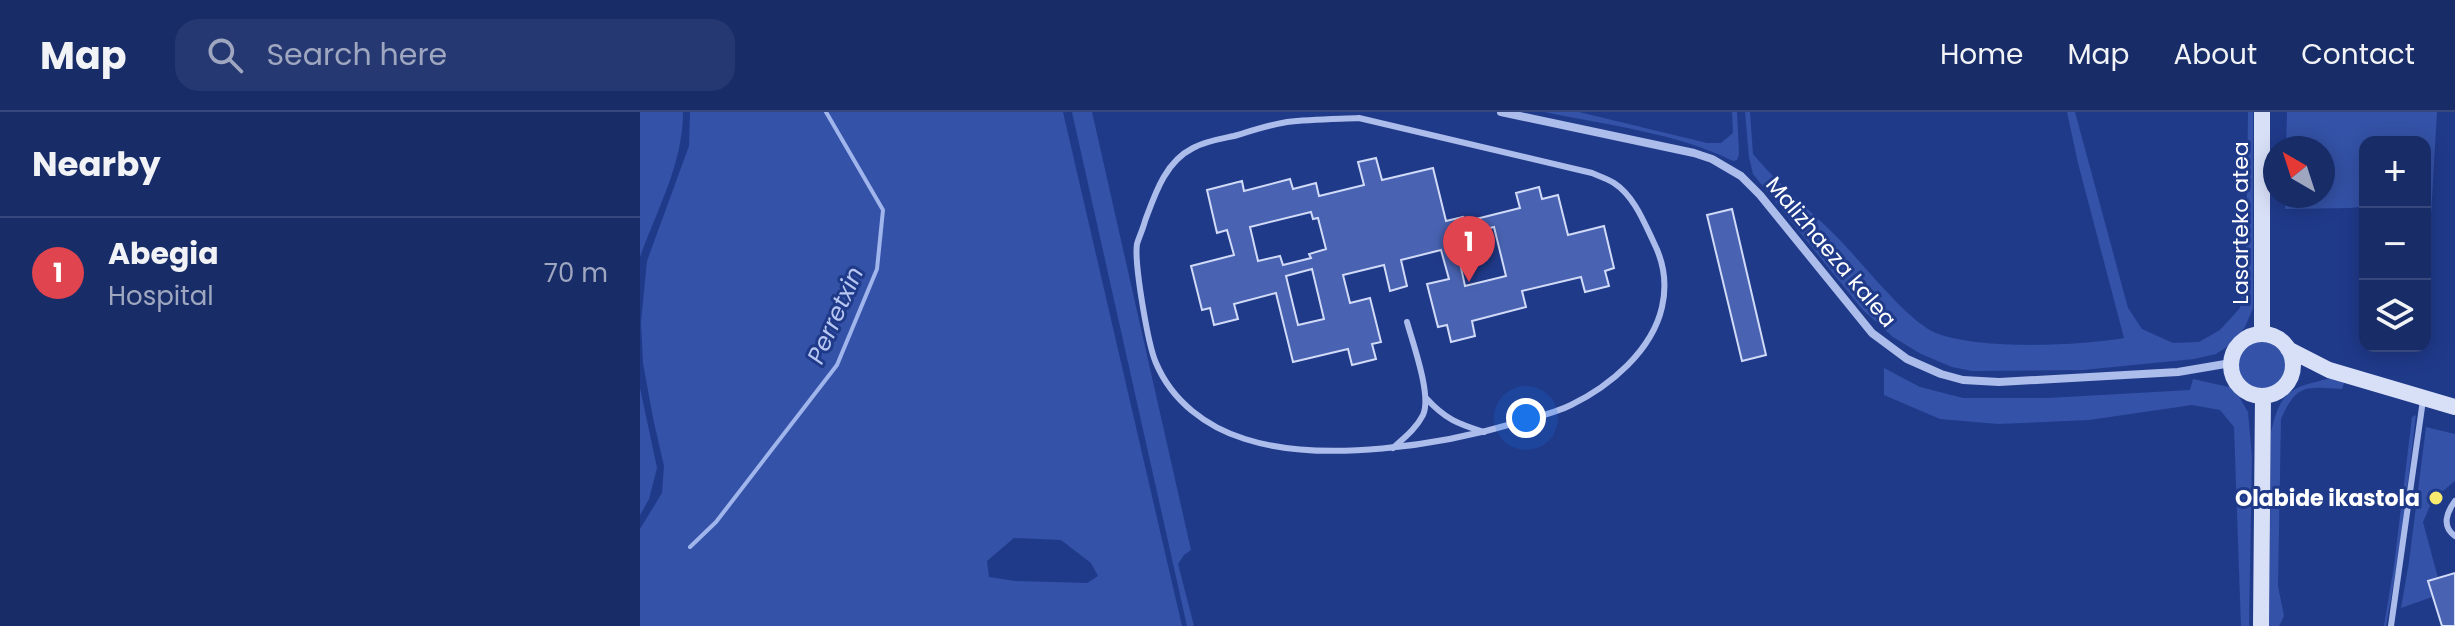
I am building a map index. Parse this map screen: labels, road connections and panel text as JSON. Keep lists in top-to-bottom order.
{
  "streets": {
    "street": ["Lasarteko atea", "Malizhaeza kalea"]
  },
  "crossings": [
    ["Lasarteko atea", "Malizhaeza kalea"]
  ],
  "water": ["Perretxin"],
  "places": ["Olabide ikastola"],
  "north": "top left",
  "page": {
    "header": "Map",
    "search": "Search here",
    "nav": [
      "Home",
      "Map",
      "About",
      "Contact"
    ],
    "heading": "Nearby",
    "map_buttons": ["+", "−"],
    "list": [
      {
        "mark": "1",
        "name": "Abegia",
        "note": "Hospital",
        "value": "70 m"
      }
    ],
    "pins": "1"
  }
}
